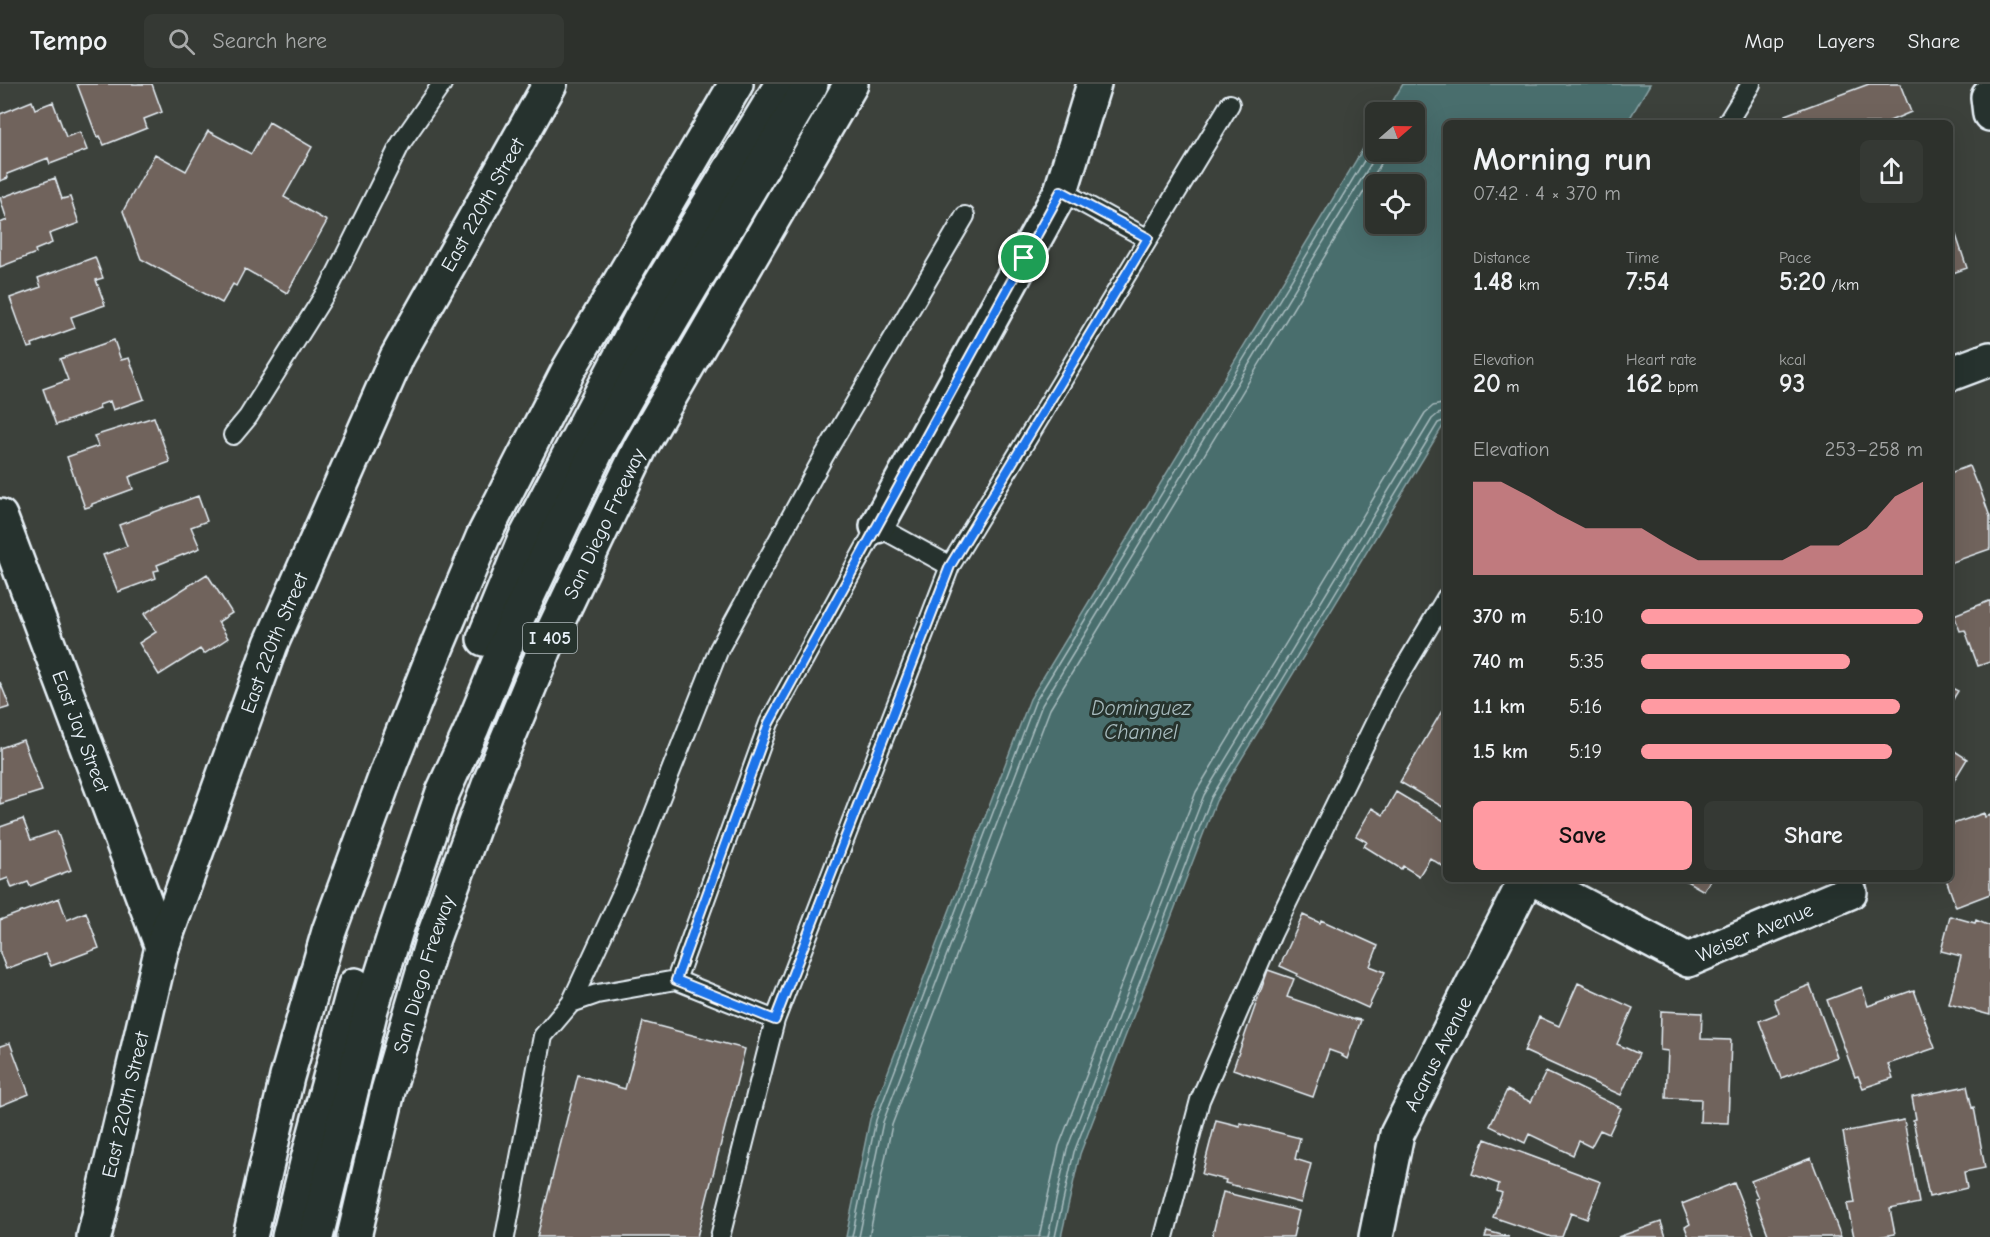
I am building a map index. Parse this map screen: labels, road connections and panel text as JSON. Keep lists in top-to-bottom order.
{
  "streets": {
    "main road": [
      "East 220th Street",
      "San Diego Freeway",
      "I 405",
      "East Jay Street",
      "Weiser Avenue",
      "Acarus Avenue"
    ]
  },
  "crossings": [
    ["East 220th Street", "East Jay Street"]
  ],
  "water": ["Dominguez Channel"],
  "north": "right",
  "page": {
    "header": "Tempo",
    "search": "Search here",
    "nav": ["Map", "Layers", "Share"],
    "heading": ["Morning run", "07:42 · 4 × 370 m"],
    "stats": [
      ["Distance", "1.48 km"],
      ["Time", "7:54"],
      ["Pace", "5:20 /km"],
      ["Elevation", "20 m"],
      ["Heart rate", "162 bpm"],
      ["kcal", "93"]
    ],
    "chart": ["Elevation", "253–258 m"],
    "list": [
      {
        "name": "370 m",
        "note": "5:10"
      },
      {
        "name": "740 m",
        "note": "5:35"
      },
      {
        "name": "1.1 km",
        "note": "5:16"
      },
      {
        "name": "1.5 km",
        "note": "5:19"
      }
    ],
    "buttons": ["Save", "Share"]
  }
}
